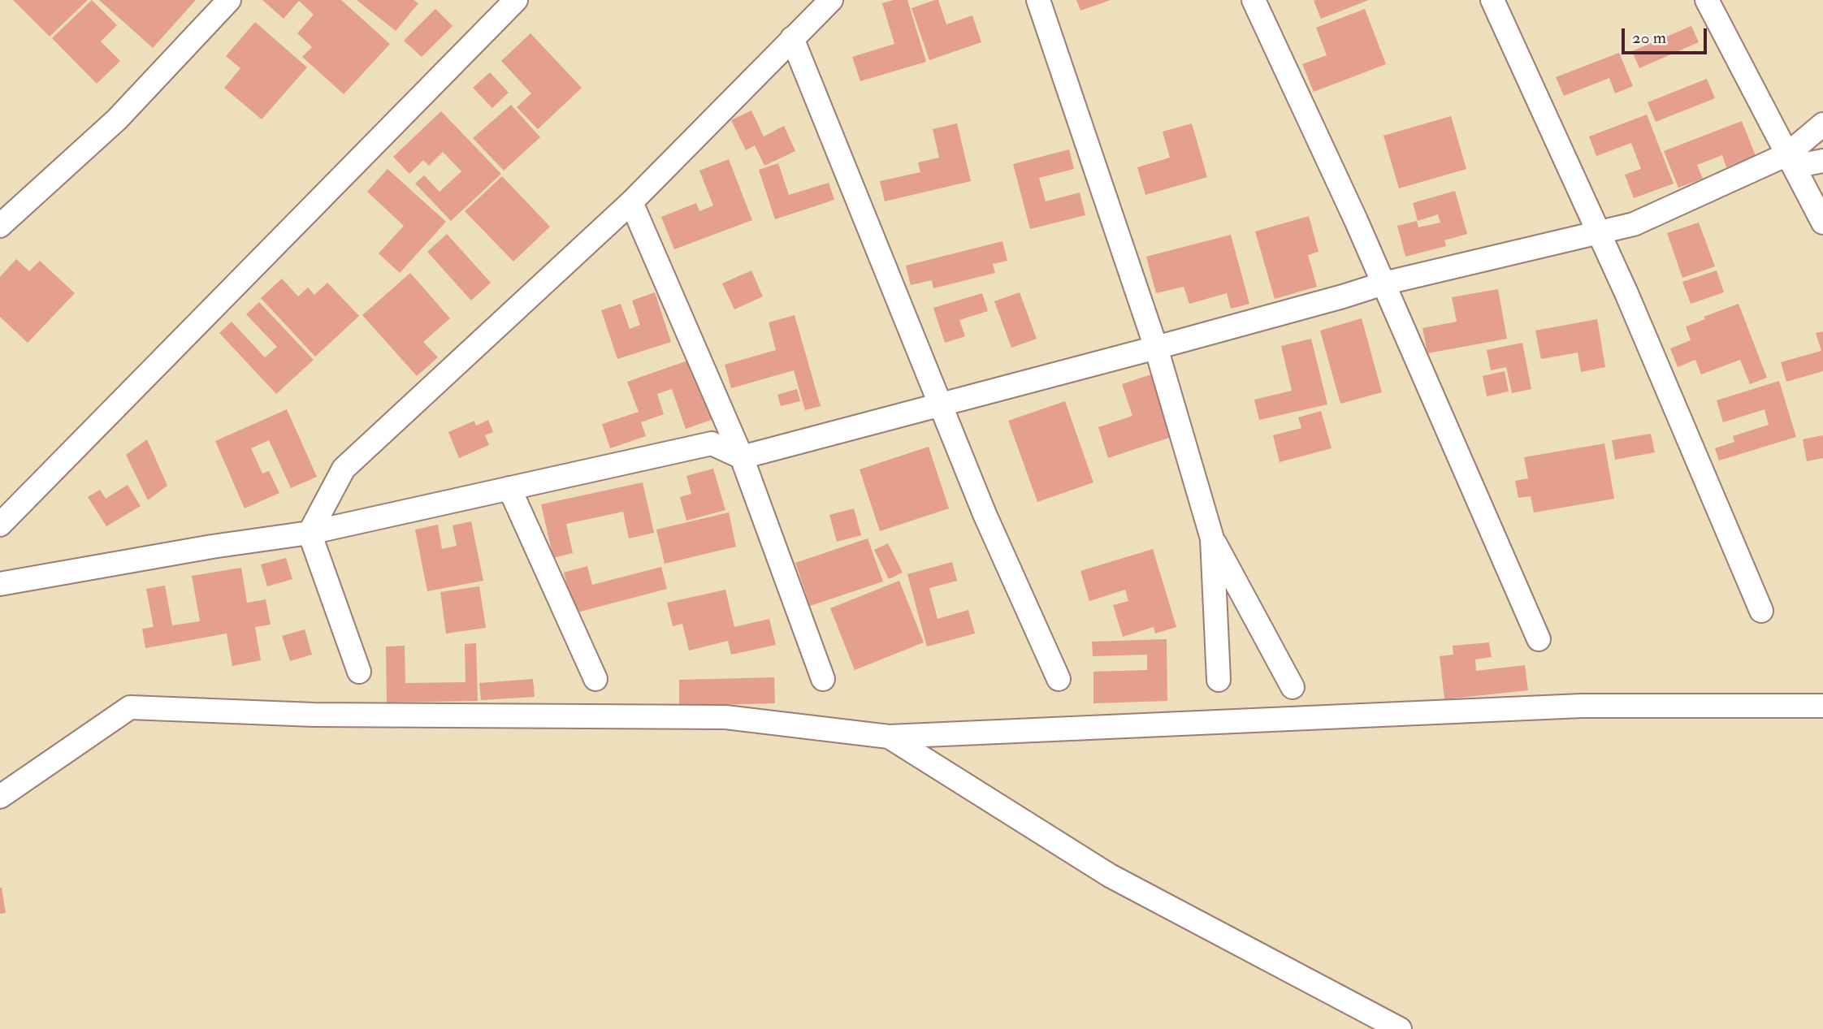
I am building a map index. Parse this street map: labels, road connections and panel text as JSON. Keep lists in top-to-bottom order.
{
  "scale_bar": "20 m"
}
